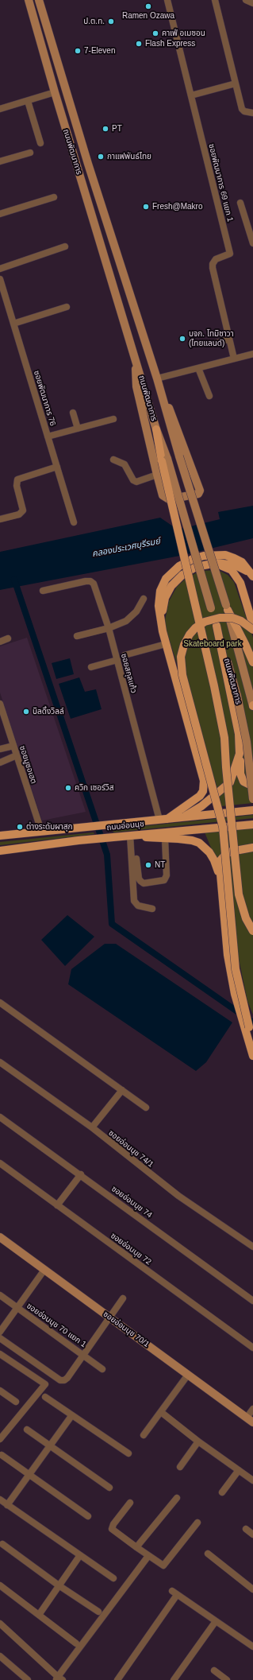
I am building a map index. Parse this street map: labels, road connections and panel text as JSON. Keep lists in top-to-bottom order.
{
  "streets": {
    "main road": ["ถนนพัฒนาการ", "ถนนอ่อนนุช", "ซอยอ่อนนุช 70/1"],
    "street": [
      "ซอยพัฒนาการ 69 แยก 1",
      "ซอยพัฒนาการ 76",
      "ซอยสกุลแก้ว",
      "ซอยมูซอเฮต",
      "ซอยอ่อนนุช 74/1",
      "ซอยอ่อนนุช 74",
      "ซอยอ่อนนุช 72",
      "ซอยอ่อนนุช 70 แยก 1"
    ]
  },
  "crossings": [
    ["ซอยสกุลแก้ว", "ถนนอ่อนนุช"],
    ["ซอยมูซอเฮต", "ถนนอ่อนนุช"]
  ],
  "water": ["คลองประเวศบุรีรมย์"],
  "parks": ["Skateboard park"],
  "places": [
    "Ramen Ozawa",
    "ป.ต.ท.",
    "คาเฟ่ อเมซอน",
    "Flash Express",
    "7-Eleven",
    "PT",
    "กาแฟพันธ์ไทย",
    "Fresh@Makro",
    "บจก. โทมิซาวา (ไทยแลนด์)",
    "บิลดิ้งวิลล์",
    "ควิก เซอร์วิส",
    "ต่างระดับผาสุก",
    "NT"
  ]
}
